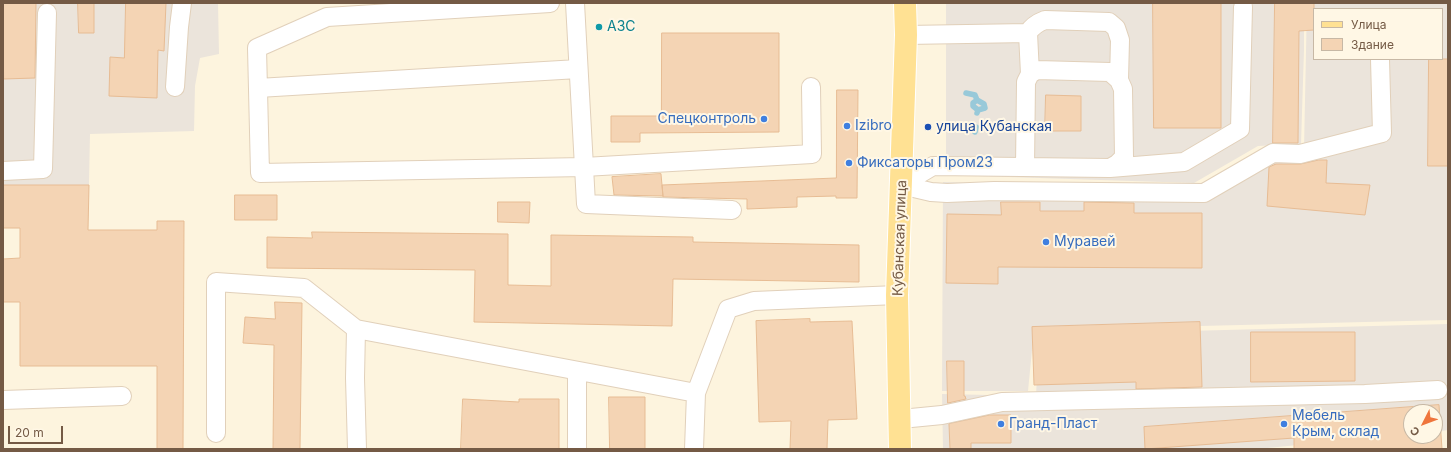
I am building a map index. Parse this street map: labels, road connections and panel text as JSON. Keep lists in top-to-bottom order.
{
  "streets": {
    "main road": ["Кубанская улица"]
  },
  "places": [
    "АЗС",
    "Спецконтроль",
    "Izibro",
    "улица Кубанская",
    "Фиксаторы Пром23",
    "Муравей",
    "Гранд-Пласт",
    "Мебель Крым, склад"
  ],
  "legend": ["Улица", "Здание"],
  "scale_bar": "20 m",
  "north": "bottom left"
}
